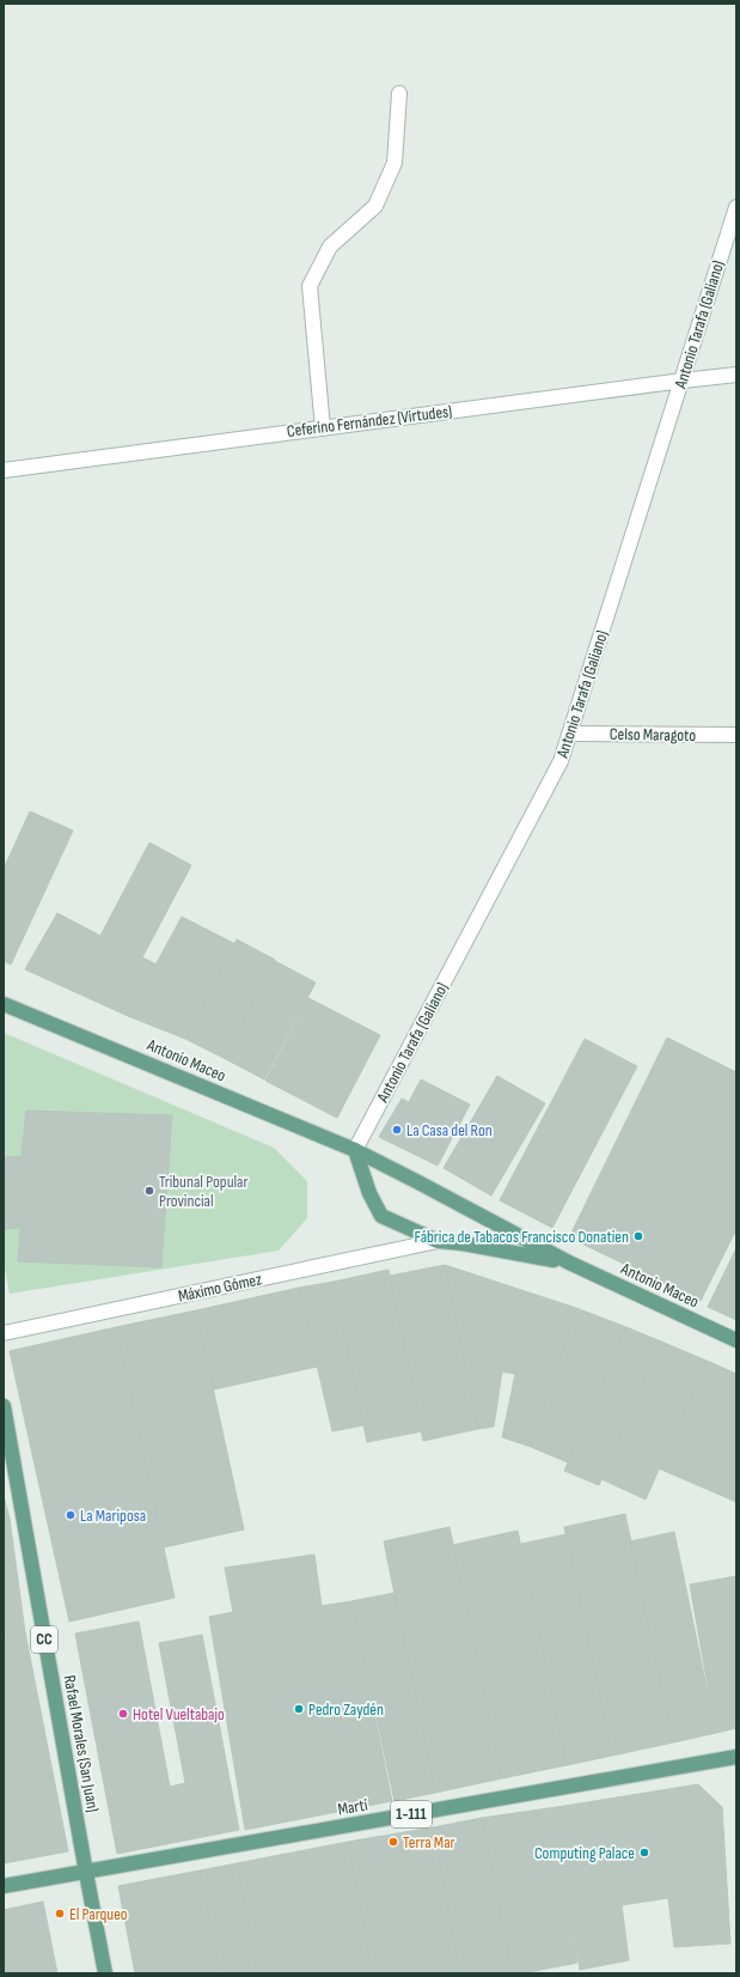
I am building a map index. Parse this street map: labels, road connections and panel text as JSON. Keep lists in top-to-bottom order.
{
  "streets": {
    "main road": [
      "Antonio Tarafa (Galiano)",
      "Ceferino Fernández (Virtudes)",
      "Celso Maragoto",
      "Antonio Maceo",
      "Máximo Gómez",
      "CC",
      "Rafael Morales (San Juan)",
      "Martí",
      "1-111"
    ]
  },
  "crossings": [
    ["Antonio Tarafa (Galiano)", "Ceferino Fernández (Virtudes)"],
    ["Antonio Tarafa (Galiano)", "Celso Maragoto"],
    ["Antonio Tarafa (Galiano)", "Antonio Maceo"],
    ["Antonio Maceo", "Máximo Gómez"],
    ["Rafael Morales (San Juan)", "Martí"]
  ],
  "places": [
    "La Casa del Ron",
    "Tribunal Popular Provincial",
    "Fábrica de Tabacos Francisco Donatien",
    "La Mariposa",
    "Pedro Zaydén",
    "Hotel Vueltabajo",
    "Terra Mar",
    "Computing Palace",
    "El Parqueo"
  ]
}
